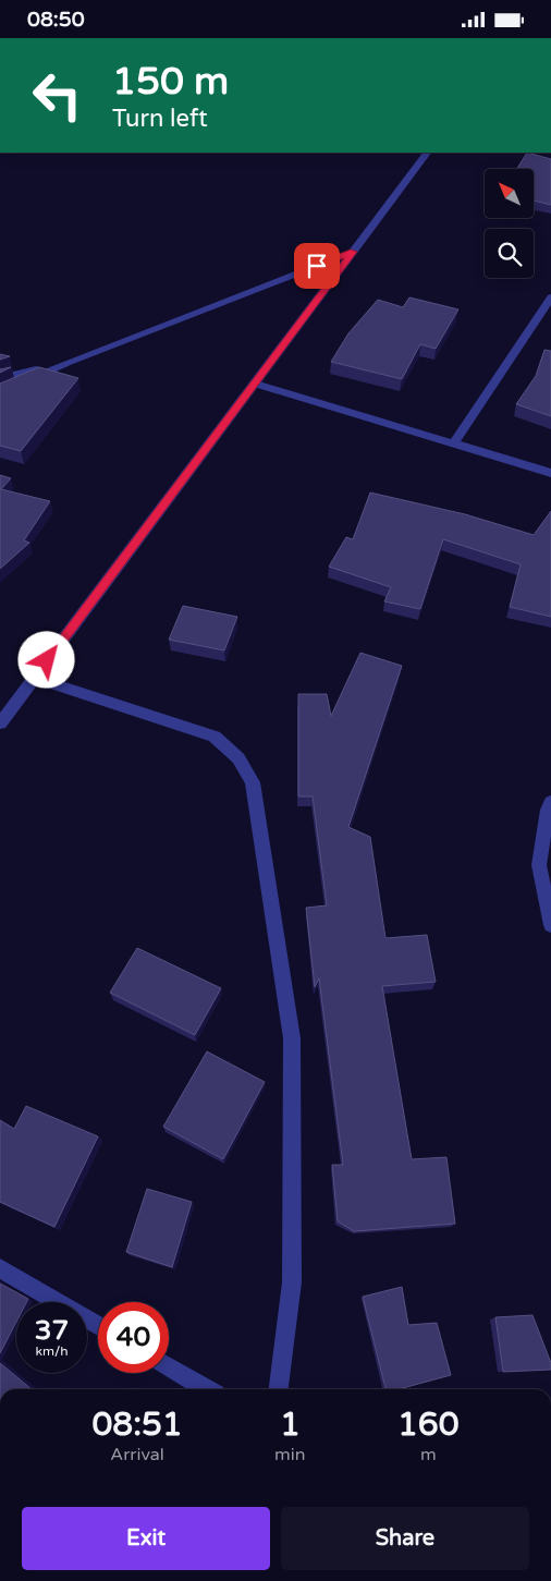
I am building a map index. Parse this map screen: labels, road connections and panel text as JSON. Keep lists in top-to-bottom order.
{
  "north": "top left",
  "page": {
    "status": "08:50",
    "turn": ["150 m", "Turn left"],
    "speed": "37 km/h",
    "limit": "40",
    "eta": [
      "08:51",
      "Arrival",
      "1",
      "min",
      "160",
      "m"
    ],
    "buttons": ["Exit", "Share"]
  }
}
